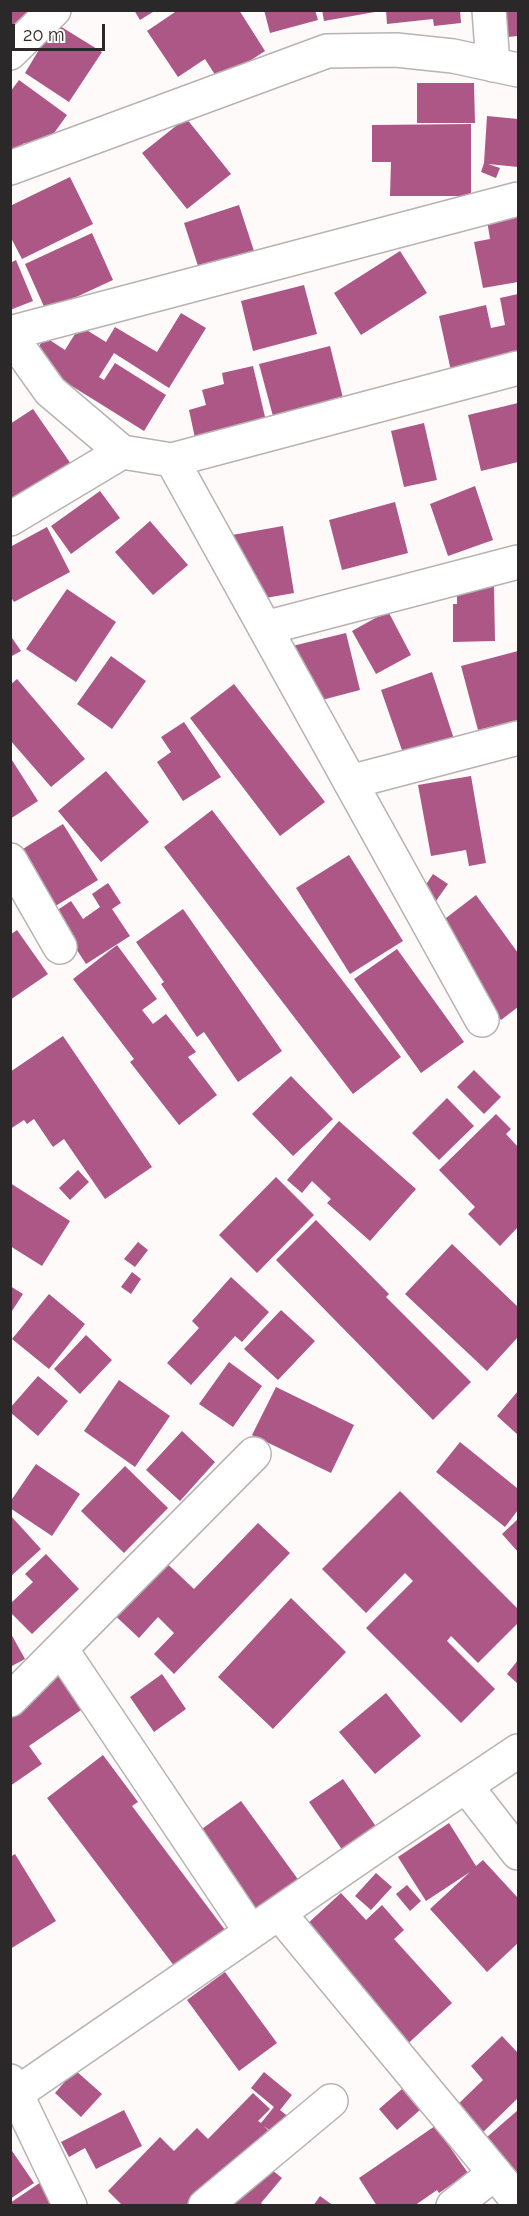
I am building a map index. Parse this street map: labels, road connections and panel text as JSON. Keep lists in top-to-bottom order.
{
  "scale_bar": "20 m"
}
